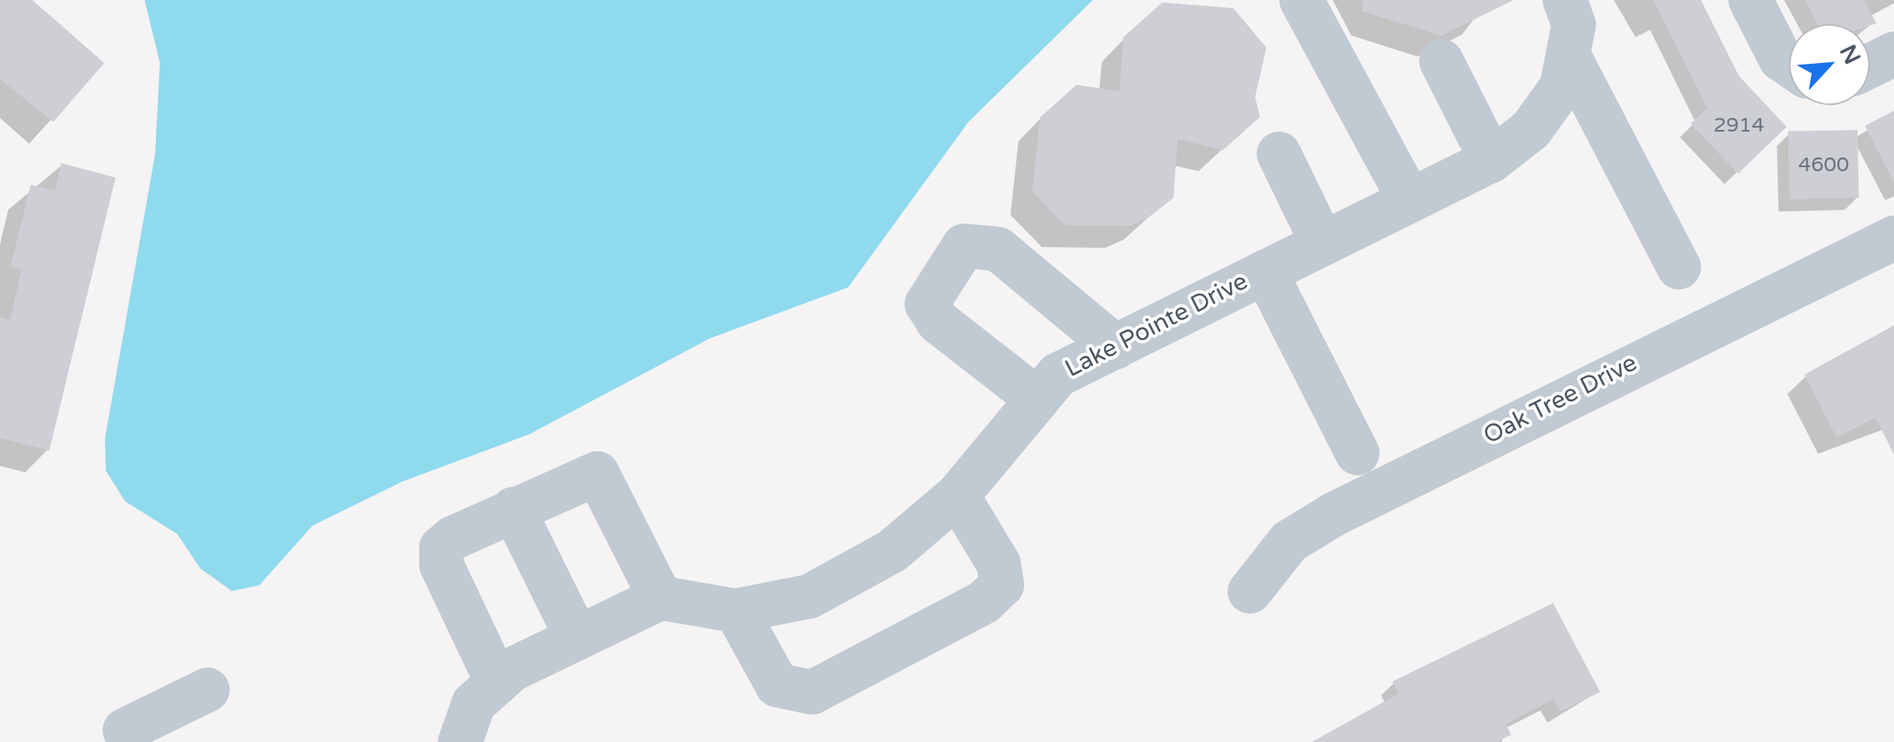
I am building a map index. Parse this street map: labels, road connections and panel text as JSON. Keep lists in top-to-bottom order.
{
  "streets": {
    "street": ["Lake Pointe Drive", "Oak Tree Drive"]
  },
  "house_numbers": ["2914", "4600"],
  "north": "top right"
}
